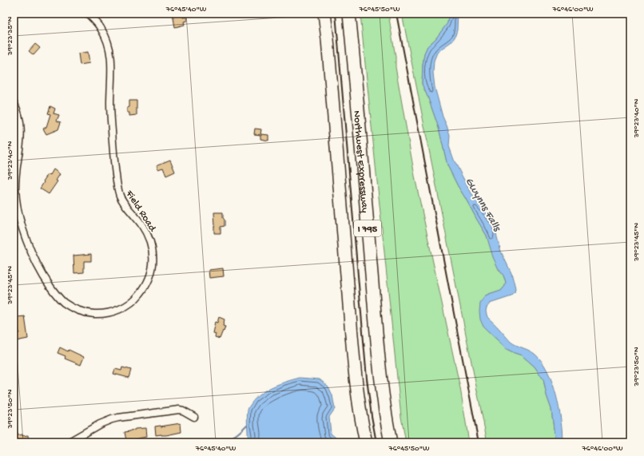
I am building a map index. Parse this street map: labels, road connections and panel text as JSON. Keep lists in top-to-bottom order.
{
  "streets": {
    "highway": ["Northwest Expressway", "I 795"],
    "street": ["Field Road"]
  },
  "water": ["Gwynns Falls"],
  "coordinates": [
    "76°45'40\"W",
    "76°45'50\"W",
    "76°46'00\"W",
    "39°23'35\"N",
    "39°23'40\"N",
    "39°23'45\"N",
    "39°23'50\"N"
  ]
}
